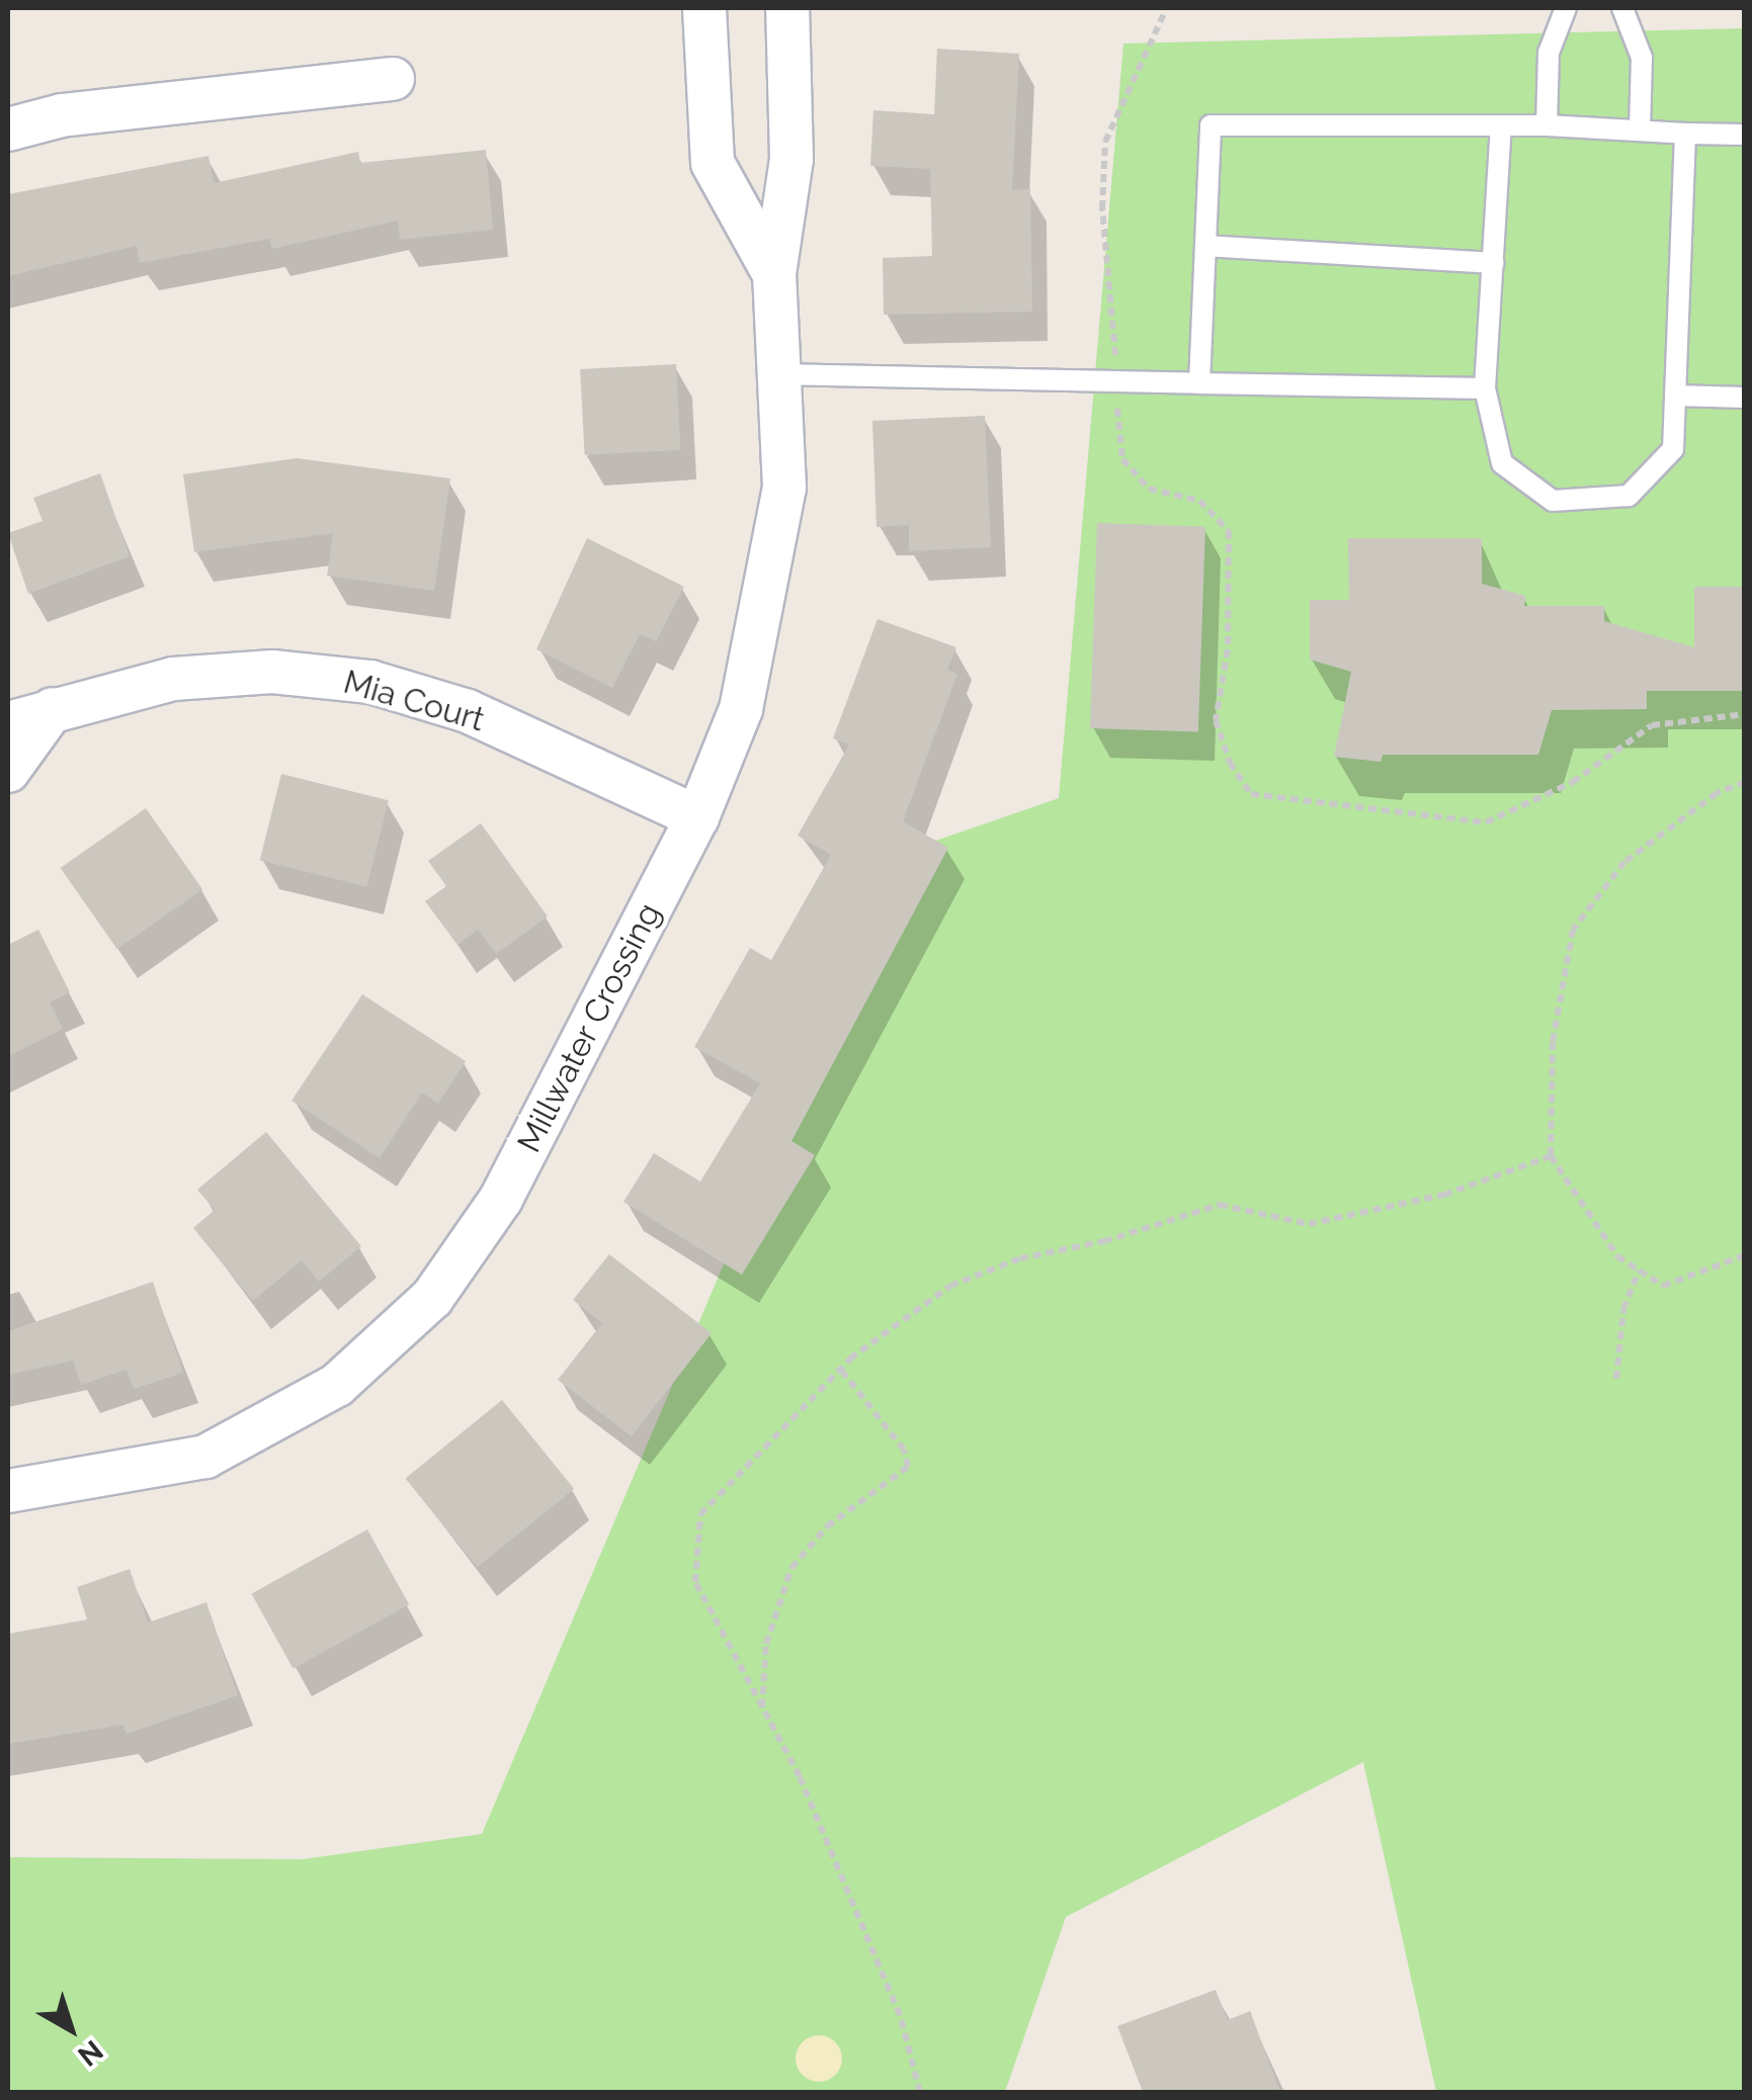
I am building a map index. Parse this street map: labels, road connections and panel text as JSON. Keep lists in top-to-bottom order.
{
  "streets": {
    "street": ["Mia Court", "Millwater Crossing"]
  },
  "crossings": [
    ["Mia Court", "Millwater Crossing"]
  ],
  "north": "bottom right"
}
